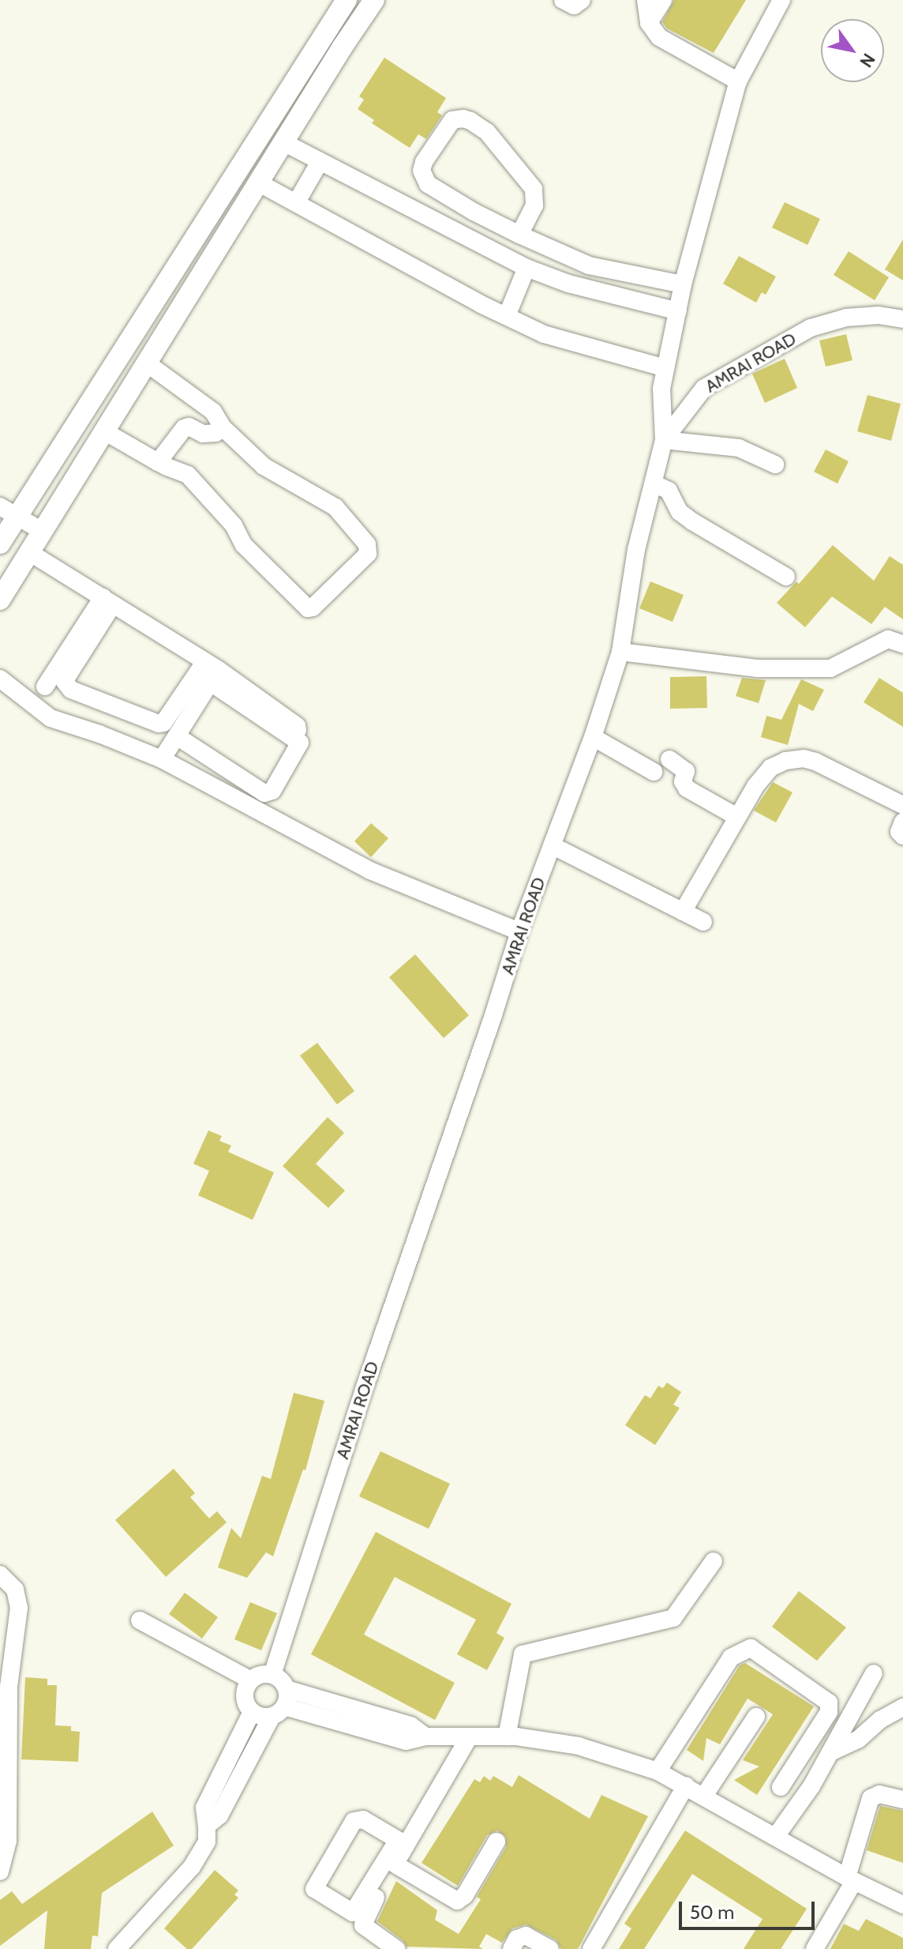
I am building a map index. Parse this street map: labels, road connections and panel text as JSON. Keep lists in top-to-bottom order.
{
  "streets": {
    "street": ["AMRAI ROAD"]
  },
  "scale_bar": "50 m",
  "north": "bottom right"
}
